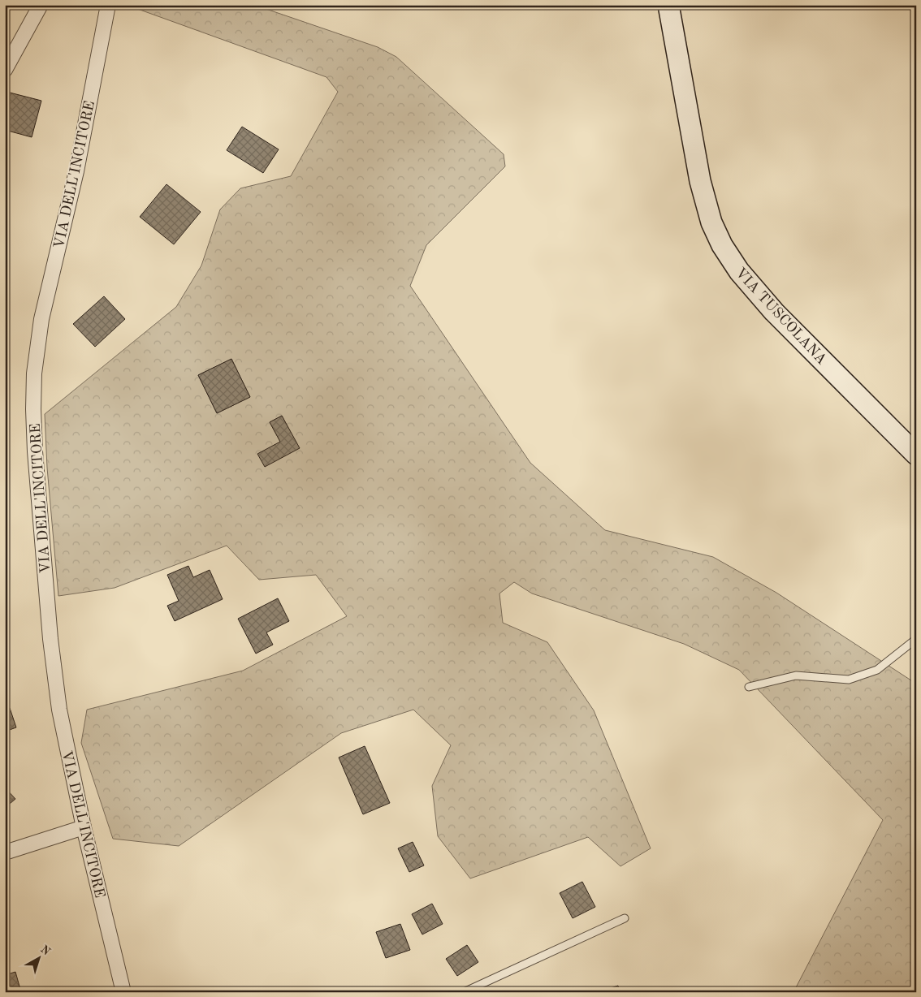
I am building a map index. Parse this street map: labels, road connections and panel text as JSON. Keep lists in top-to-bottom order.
{
  "streets": {
    "main road": ["VIA TUSCOLANA"],
    "street": ["VIA DELL'INCITORE"]
  },
  "north": "top right"
}
